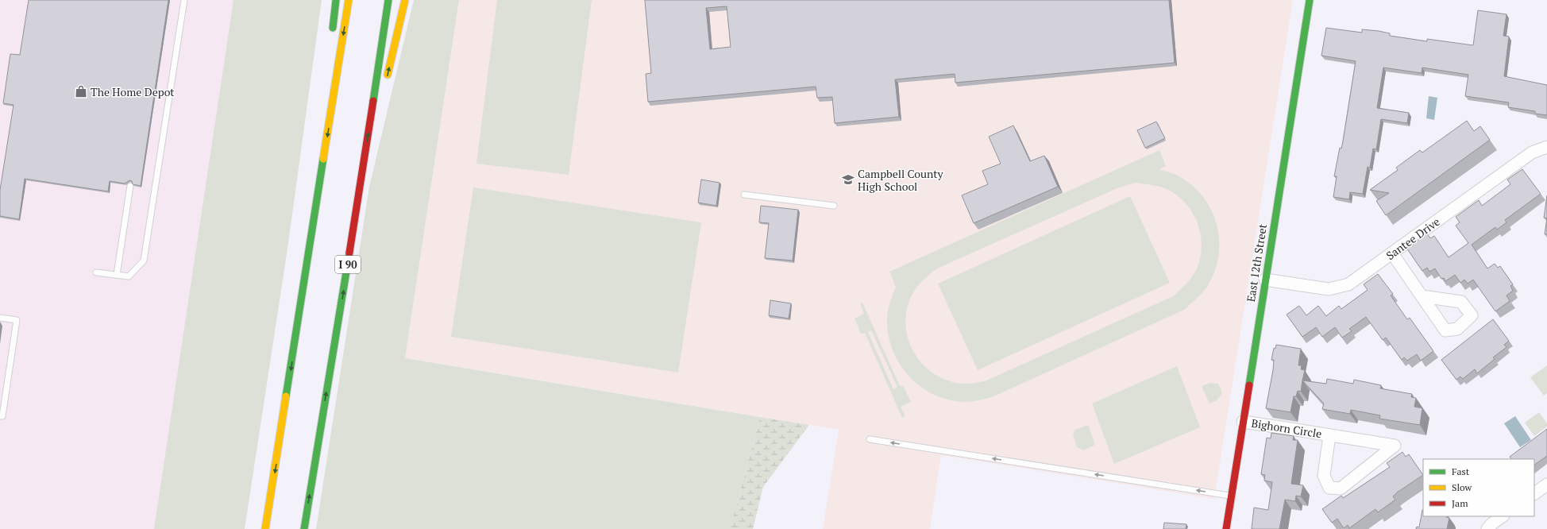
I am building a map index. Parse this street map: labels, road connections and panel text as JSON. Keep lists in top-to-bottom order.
{
  "streets": {
    "main road": ["East 12th Street", "I 90"],
    "street": ["Santee Drive", "Bighorn Circle"]
  },
  "crossings": [
    ["Santee Drive", "East 12th Street"],
    ["East 12th Street", "Bighorn Circle"]
  ],
  "places": {
    "shop": ["The Home Depot"],
    "school or university": ["Campbell County High School"]
  },
  "legend": ["Fast", "Slow", "Jam"]
}
